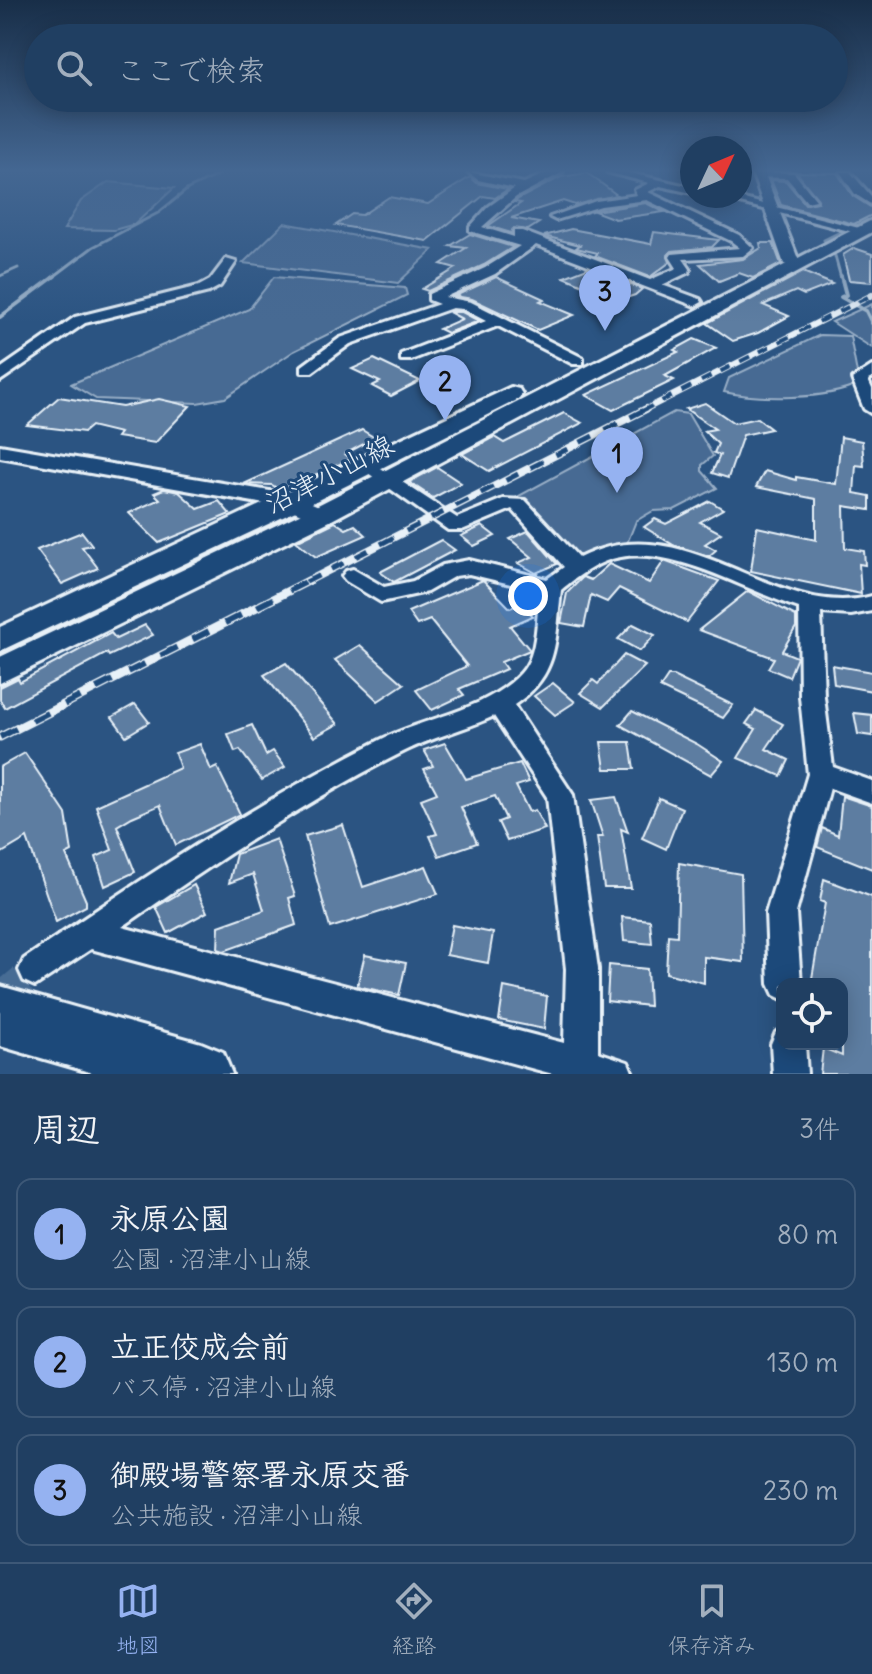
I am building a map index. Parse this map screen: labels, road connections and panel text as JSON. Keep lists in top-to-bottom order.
{
  "streets": {
    "main road": ["沼津小山線"]
  },
  "north": "top right",
  "page": {
    "search": "ここで検索",
    "pins": ["3", "2", "1"],
    "heading": ["周辺", "3件"],
    "list": [
      {
        "mark": "1",
        "name": "永原公園",
        "note": "公園 · 沼津小山線",
        "value": "80 m"
      },
      {
        "mark": "2",
        "name": "立正佼成会前",
        "note": "バス停 · 沼津小山線",
        "value": "130 m"
      },
      {
        "mark": "3",
        "name": "御殿場警察署永原交番",
        "note": "公共施設 · 沼津小山線",
        "value": "230 m"
      }
    ],
    "nav": ["地図", "経路", "保存済み"]
  }
}
